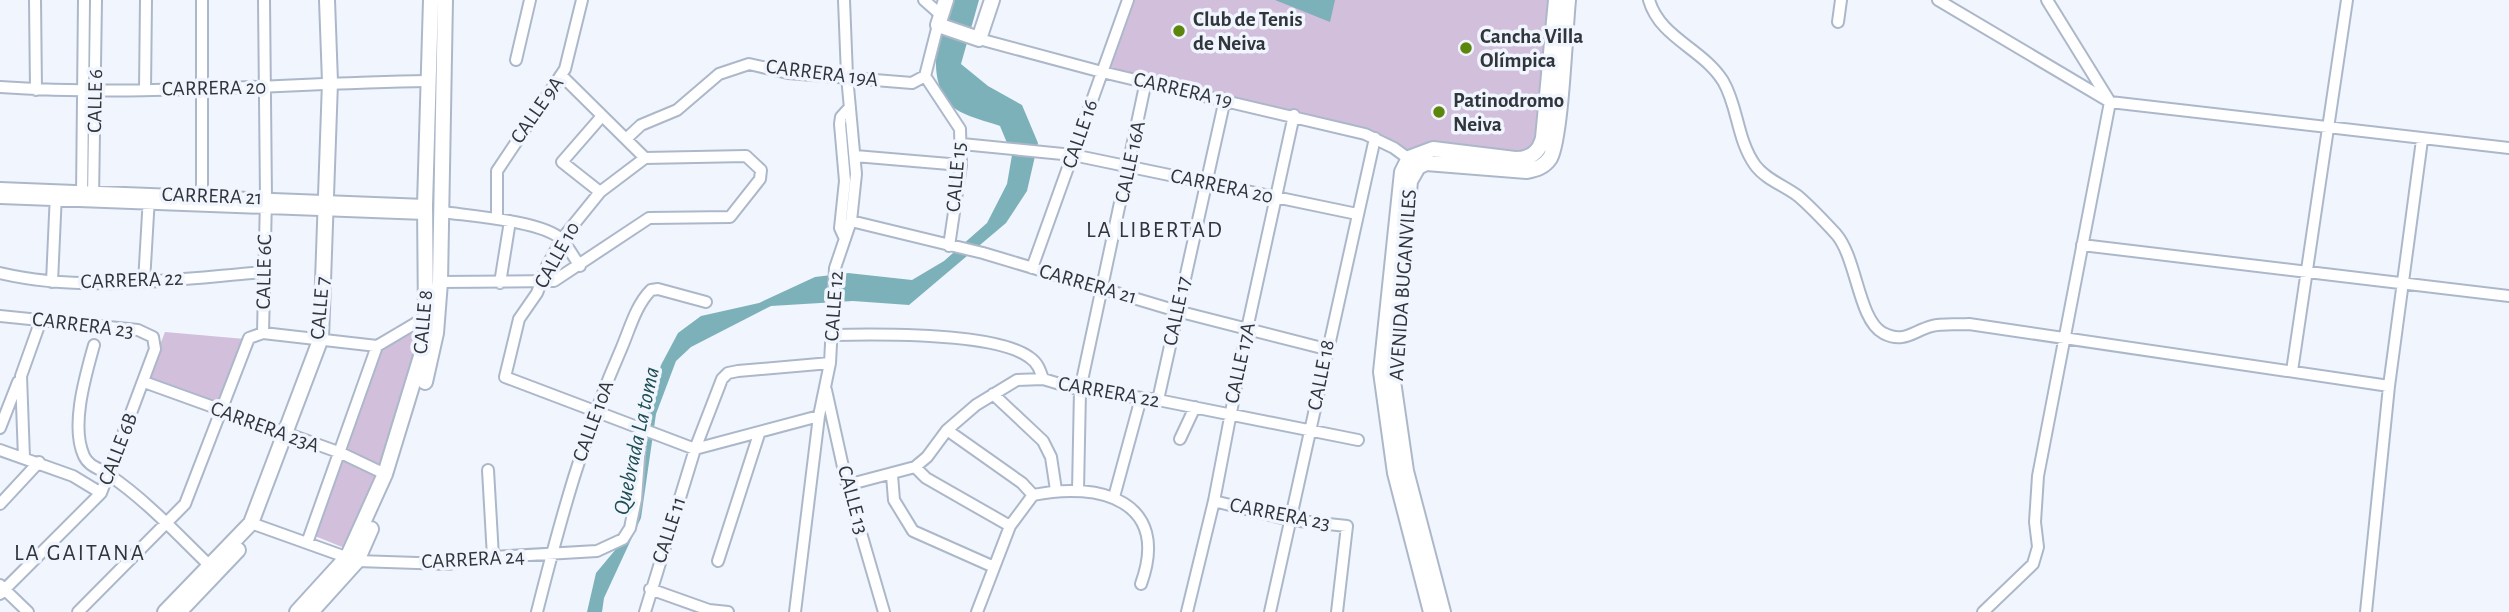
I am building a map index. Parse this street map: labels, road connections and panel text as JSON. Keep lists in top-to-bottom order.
{
  "streets": {
    "main road": [
      "CARRERA 19",
      "AVENIDA BUGANVILES",
      "CALLE 7",
      "CALLE 8"
    ],
    "street": [
      "CARRERA 19A",
      "CARRERA 20",
      "CALLE 6",
      "CALLE 9A",
      "CALLE 16",
      "CALLE 16A",
      "CALLE 15",
      "CARRERA 21",
      "CALLE 10",
      "CALLE 6C",
      "CARRERA 22",
      "CALLE 12",
      "CALLE 17",
      "CARRERA 23",
      "CALLE 17A",
      "CALLE 18",
      "CALLE 10A",
      "CARRERA 23A",
      "CALLE 6B",
      "CALLE 13",
      "CALLE 11",
      "CARRERA 24"
    ]
  },
  "crossings": [
    ["CARRERA 19A", "CALLE 15"],
    ["CARRERA 19A", "CALLE 12"],
    ["CARRERA 20", "CALLE 6"],
    ["CARRERA 20", "CALLE 16"],
    ["CARRERA 20", "CALLE 16A"],
    ["CARRERA 20", "CALLE 15"],
    ["CARRERA 20", "CALLE 6C"],
    ["CARRERA 20", "CALLE 7"],
    ["CARRERA 20", "CALLE 17"],
    ["CARRERA 20", "CALLE 8"],
    ["CARRERA 20", "CALLE 17A"],
    ["CARRERA 20", "CALLE 18"],
    ["CARRERA 19", "CALLE 16"],
    ["CARRERA 19", "CALLE 16A"],
    ["CARRERA 19", "AVENIDA BUGANVILES"],
    ["CARRERA 19", "CALLE 17"],
    ["CARRERA 19", "CALLE 17A"],
    ["CARRERA 19", "CALLE 18"],
    ["CALLE 6", "CARRERA 21"],
    ["CALLE 16", "CARRERA 21"],
    ["CALLE 16A", "CARRERA 21"],
    ["CALLE 16A", "CARRERA 22"],
    ["CALLE 15", "CARRERA 21"],
    ["CARRERA 21", "CALLE 6C"],
    ["CARRERA 21", "CALLE 12"],
    ["CARRERA 21", "CALLE 7"],
    ["CARRERA 21", "CALLE 17"],
    ["CARRERA 21", "CALLE 8"],
    ["CARRERA 21", "CALLE 17A"],
    ["CARRERA 21", "CALLE 18"],
    ["CALLE 10", "CALLE 10A"],
    ["CALLE 6C", "CARRERA 22"],
    ["CALLE 6C", "CARRERA 23A"],
    ["CARRERA 22", "CALLE 12"],
    ["CARRERA 22", "CALLE 17"],
    ["CARRERA 22", "CALLE 17A"],
    ["CARRERA 22", "CALLE 18"],
    ["CALLE 12", "CALLE 13"],
    ["CALLE 7", "CARRERA 23A"],
    ["CALLE 7", "CARRERA 24"],
    ["CALLE 8", "CARRERA 23A"],
    ["CALLE 8", "CARRERA 24"],
    ["CARRERA 23", "CALLE 17A"],
    ["CARRERA 23", "CALLE 18"],
    ["CARRERA 23", "CALLE 6B"],
    ["CALLE 10A", "CARRERA 24"],
    ["CARRERA 23A", "CALLE 6B"]
  ],
  "districts": ["LA LIBERTAD", "LA GAITANA"],
  "water": ["Quebrada La toma"],
  "places": ["Club de Tenis de Neiva", "Cancha Villa Olímpica", "Patinodromo Neiva"]
}
